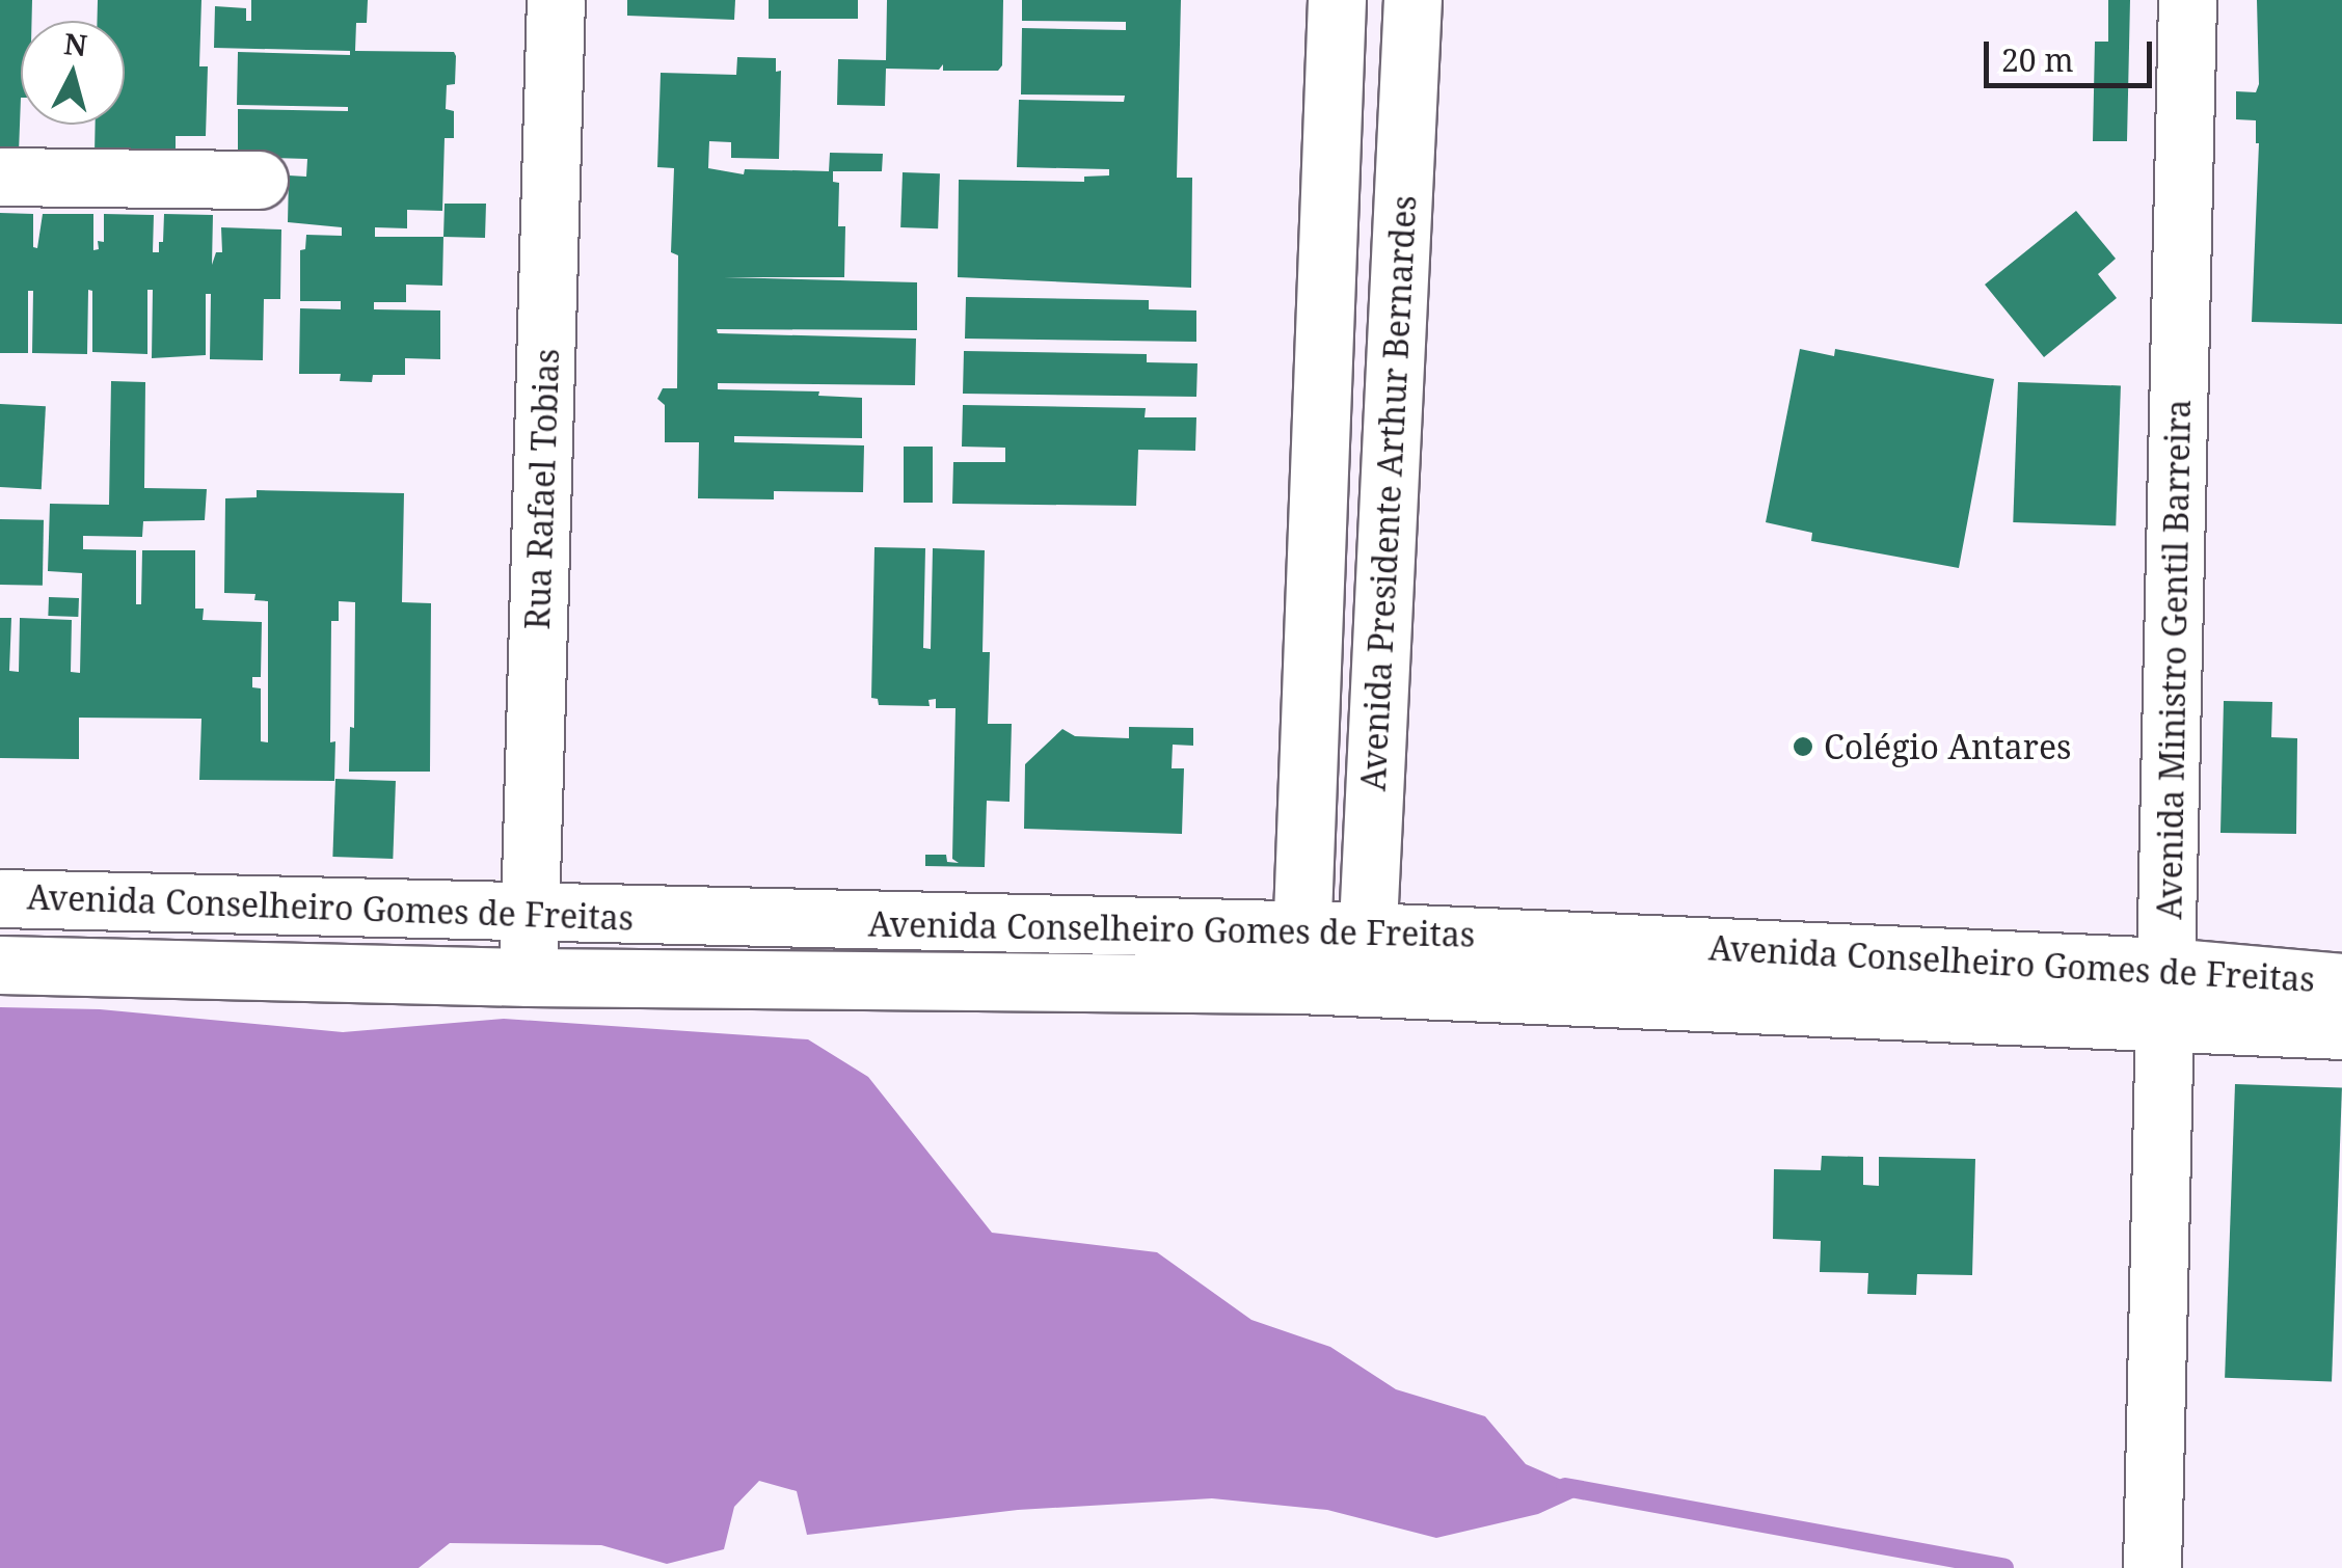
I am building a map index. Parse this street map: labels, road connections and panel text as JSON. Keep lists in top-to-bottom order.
{
  "streets": {
    "street": [
      "Rua Rafael Tobias",
      "Avenida Presidente Arthur Bernardes",
      "Avenida Ministro Gentil Barreira",
      "Avenida Conselheiro Gomes de Freitas"
    ]
  },
  "crossings": [
    ["Rua Rafael Tobias", "Avenida Conselheiro Gomes de Freitas"],
    ["Avenida Presidente Arthur Bernardes", "Avenida Conselheiro Gomes de Freitas"],
    ["Avenida Ministro Gentil Barreira", "Avenida Conselheiro Gomes de Freitas"]
  ],
  "places": ["Colégio Antares"],
  "scale_bar": "20 m",
  "north": "top"
}
